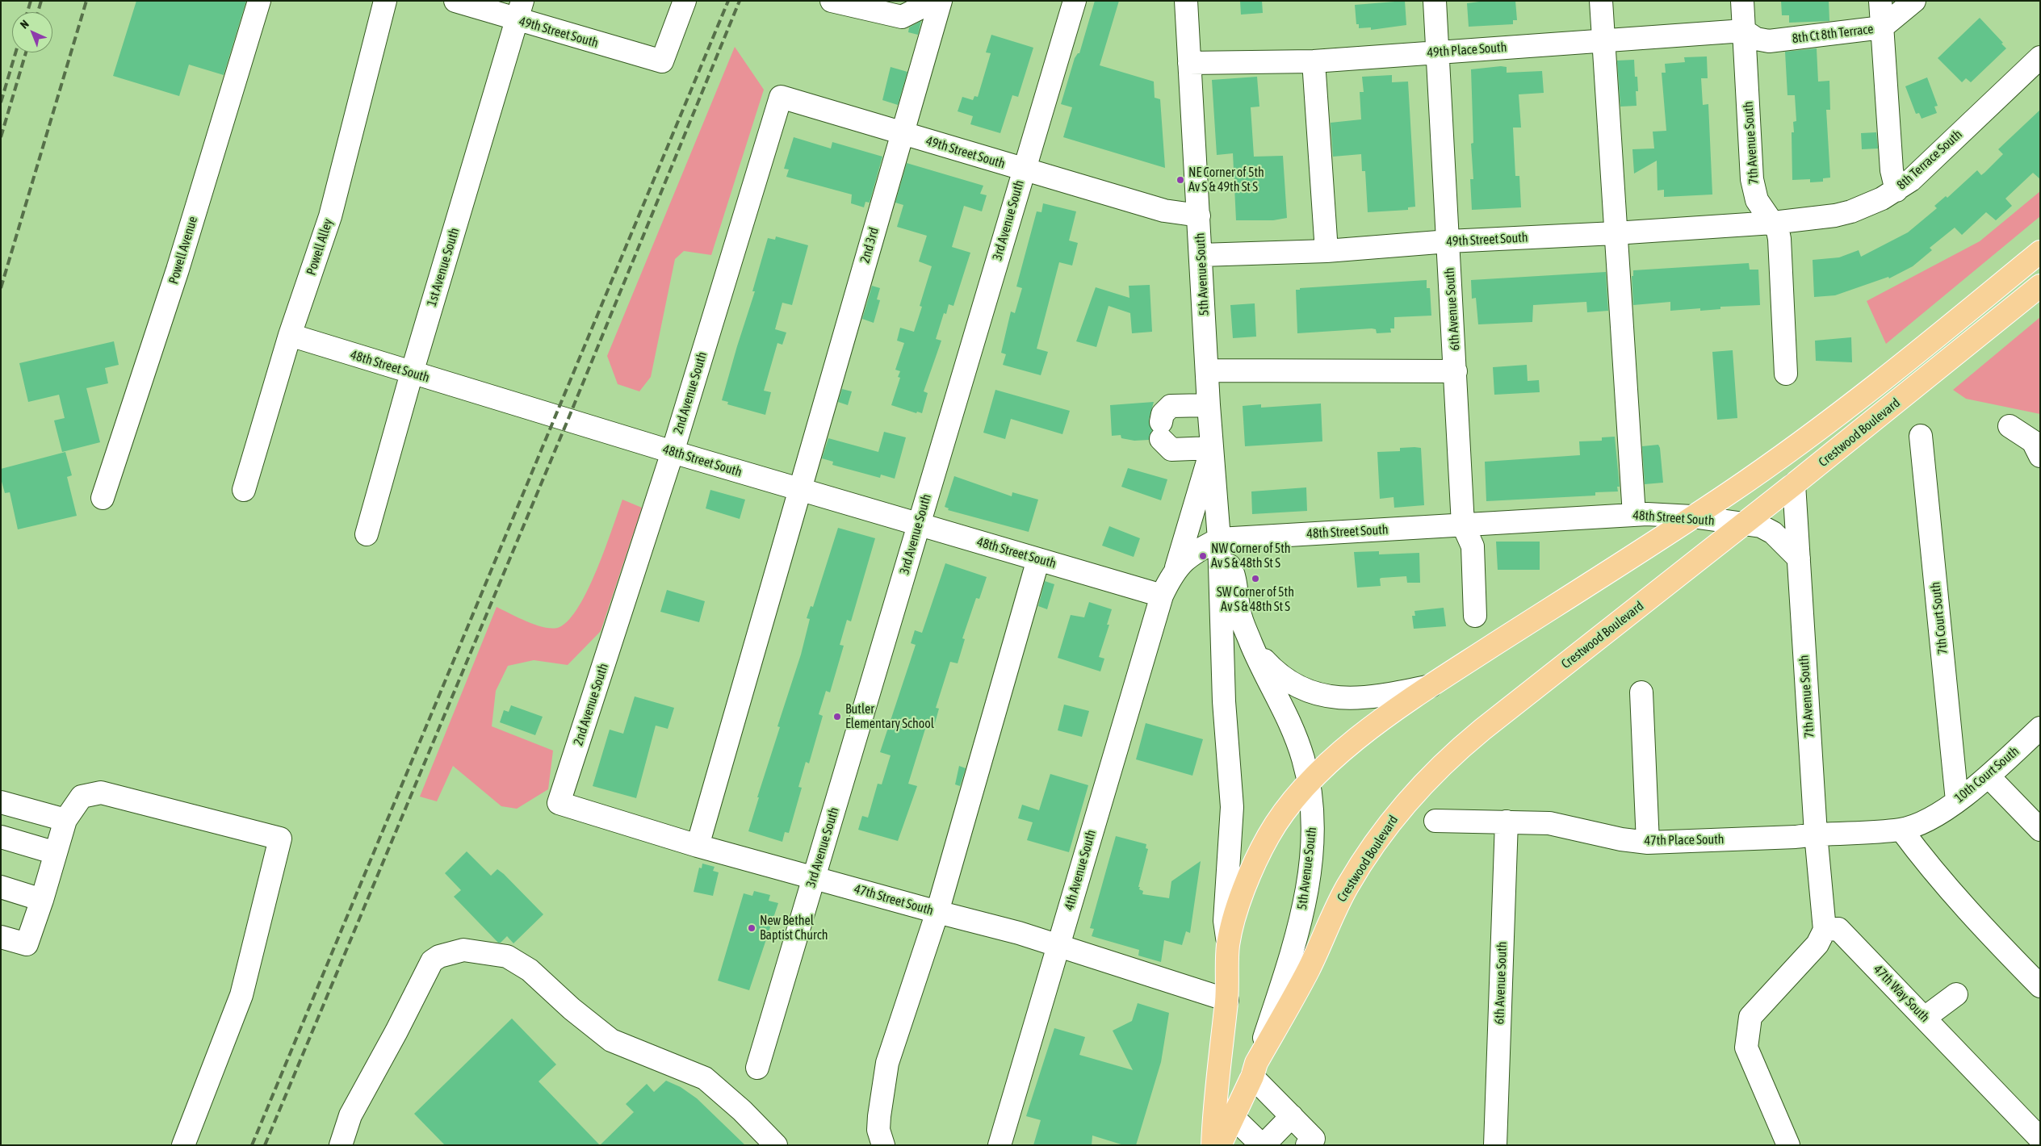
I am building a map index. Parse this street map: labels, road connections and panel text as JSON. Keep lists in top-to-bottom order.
{
  "streets": {
    "main road": ["5th Avenue South", "Crestwood Boulevard"],
    "street": [
      "49th Street South",
      "8th Ct 8th Terrace",
      "49th Place South",
      "7th Avenue South",
      "8th Terrace South",
      "3rd Avenue South",
      "2nd 3rd",
      "Powell Alley",
      "Powell Avenue",
      "1st Avenue South",
      "6th Avenue South",
      "48th Street South",
      "2nd Avenue South",
      "7th Court South",
      "10th Court South",
      "47th Place South",
      "4th Avenue South",
      "47th Street South",
      "47th Way South"
    ]
  },
  "crossings": [
    ["49th Street South", "7th Avenue South"],
    ["49th Street South", "8th Terrace South"],
    ["49th Street South", "3rd Avenue South"],
    ["49th Street South", "2nd 3rd"],
    ["49th Street South", "1st Avenue South"],
    ["49th Street South", "5th Avenue South"],
    ["49th Street South", "6th Avenue South"],
    ["49th Street South", "2nd Avenue South"],
    ["8th Ct 8th Terrace", "49th Place South"],
    ["8th Ct 8th Terrace", "7th Avenue South"],
    ["49th Place South", "7th Avenue South"],
    ["49th Place South", "5th Avenue South"],
    ["49th Place South", "6th Avenue South"],
    ["7th Avenue South", "8th Terrace South"],
    ["7th Avenue South", "Crestwood Boulevard"],
    ["7th Avenue South", "47th Place South"],
    ["3rd Avenue South", "48th Street South"],
    ["3rd Avenue South", "47th Street South"],
    ["2nd 3rd", "48th Street South"],
    ["2nd 3rd", "47th Street South"],
    ["Powell Alley", "48th Street South"],
    ["1st Avenue South", "48th Street South"],
    ["5th Avenue South", "48th Street South"],
    ["5th Avenue South", "Crestwood Boulevard"],
    ["5th Avenue South", "47th Street South"],
    ["6th Avenue South", "48th Street South"],
    ["6th Avenue South", "47th Place South"],
    ["48th Street South", "2nd Avenue South"],
    ["48th Street South", "Crestwood Boulevard"],
    ["48th Street South", "4th Avenue South"],
    ["2nd Avenue South", "47th Street South"],
    ["7th Court South", "10th Court South"],
    ["10th Court South", "47th Place South"],
    ["4th Avenue South", "47th Street South"]
  ],
  "places": [
    "NE Corner of 5th Av S & 49th St S",
    "NW Corner of 5th Av S & 48th St S",
    "SW Corner of 5th Av S & 48th St S",
    "Butler Elementary School",
    "New Bethel Baptist Church"
  ],
  "north": "top left"
}
